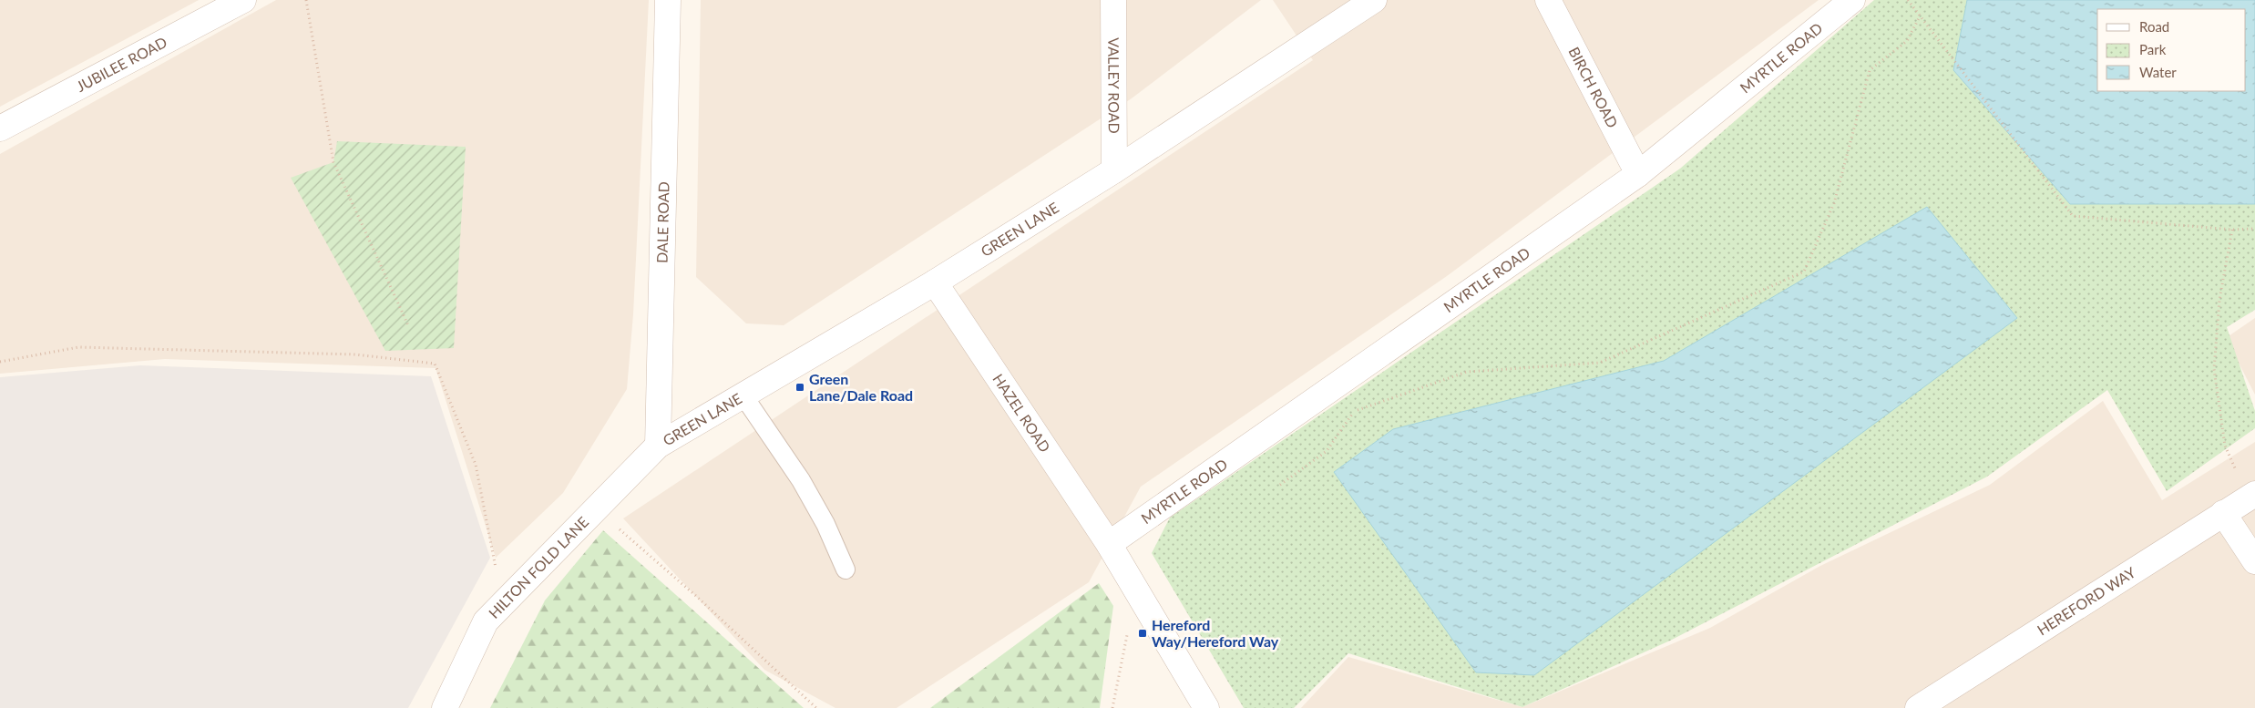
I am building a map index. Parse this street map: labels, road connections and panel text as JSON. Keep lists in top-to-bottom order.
{
  "streets": {
    "street": [
      "MYRTLE ROAD",
      "JUBILEE ROAD",
      "VALLEY ROAD",
      "BIRCH ROAD",
      "DALE ROAD",
      "GREEN LANE",
      "HAZEL ROAD",
      "HILTON FOLD LANE",
      "HEREFORD WAY"
    ]
  },
  "crossings": [
    ["MYRTLE ROAD", "BIRCH ROAD"],
    ["MYRTLE ROAD", "HAZEL ROAD"],
    ["VALLEY ROAD", "GREEN LANE"],
    ["DALE ROAD", "GREEN LANE"],
    ["DALE ROAD", "HILTON FOLD LANE"],
    ["GREEN LANE", "HAZEL ROAD"],
    ["GREEN LANE", "HILTON FOLD LANE"]
  ],
  "places": {
    "transit": ["Green Lane/Dale Road", "Hereford Way/Hereford Way"]
  },
  "legend": ["Road", "Park", "Water"]
}
